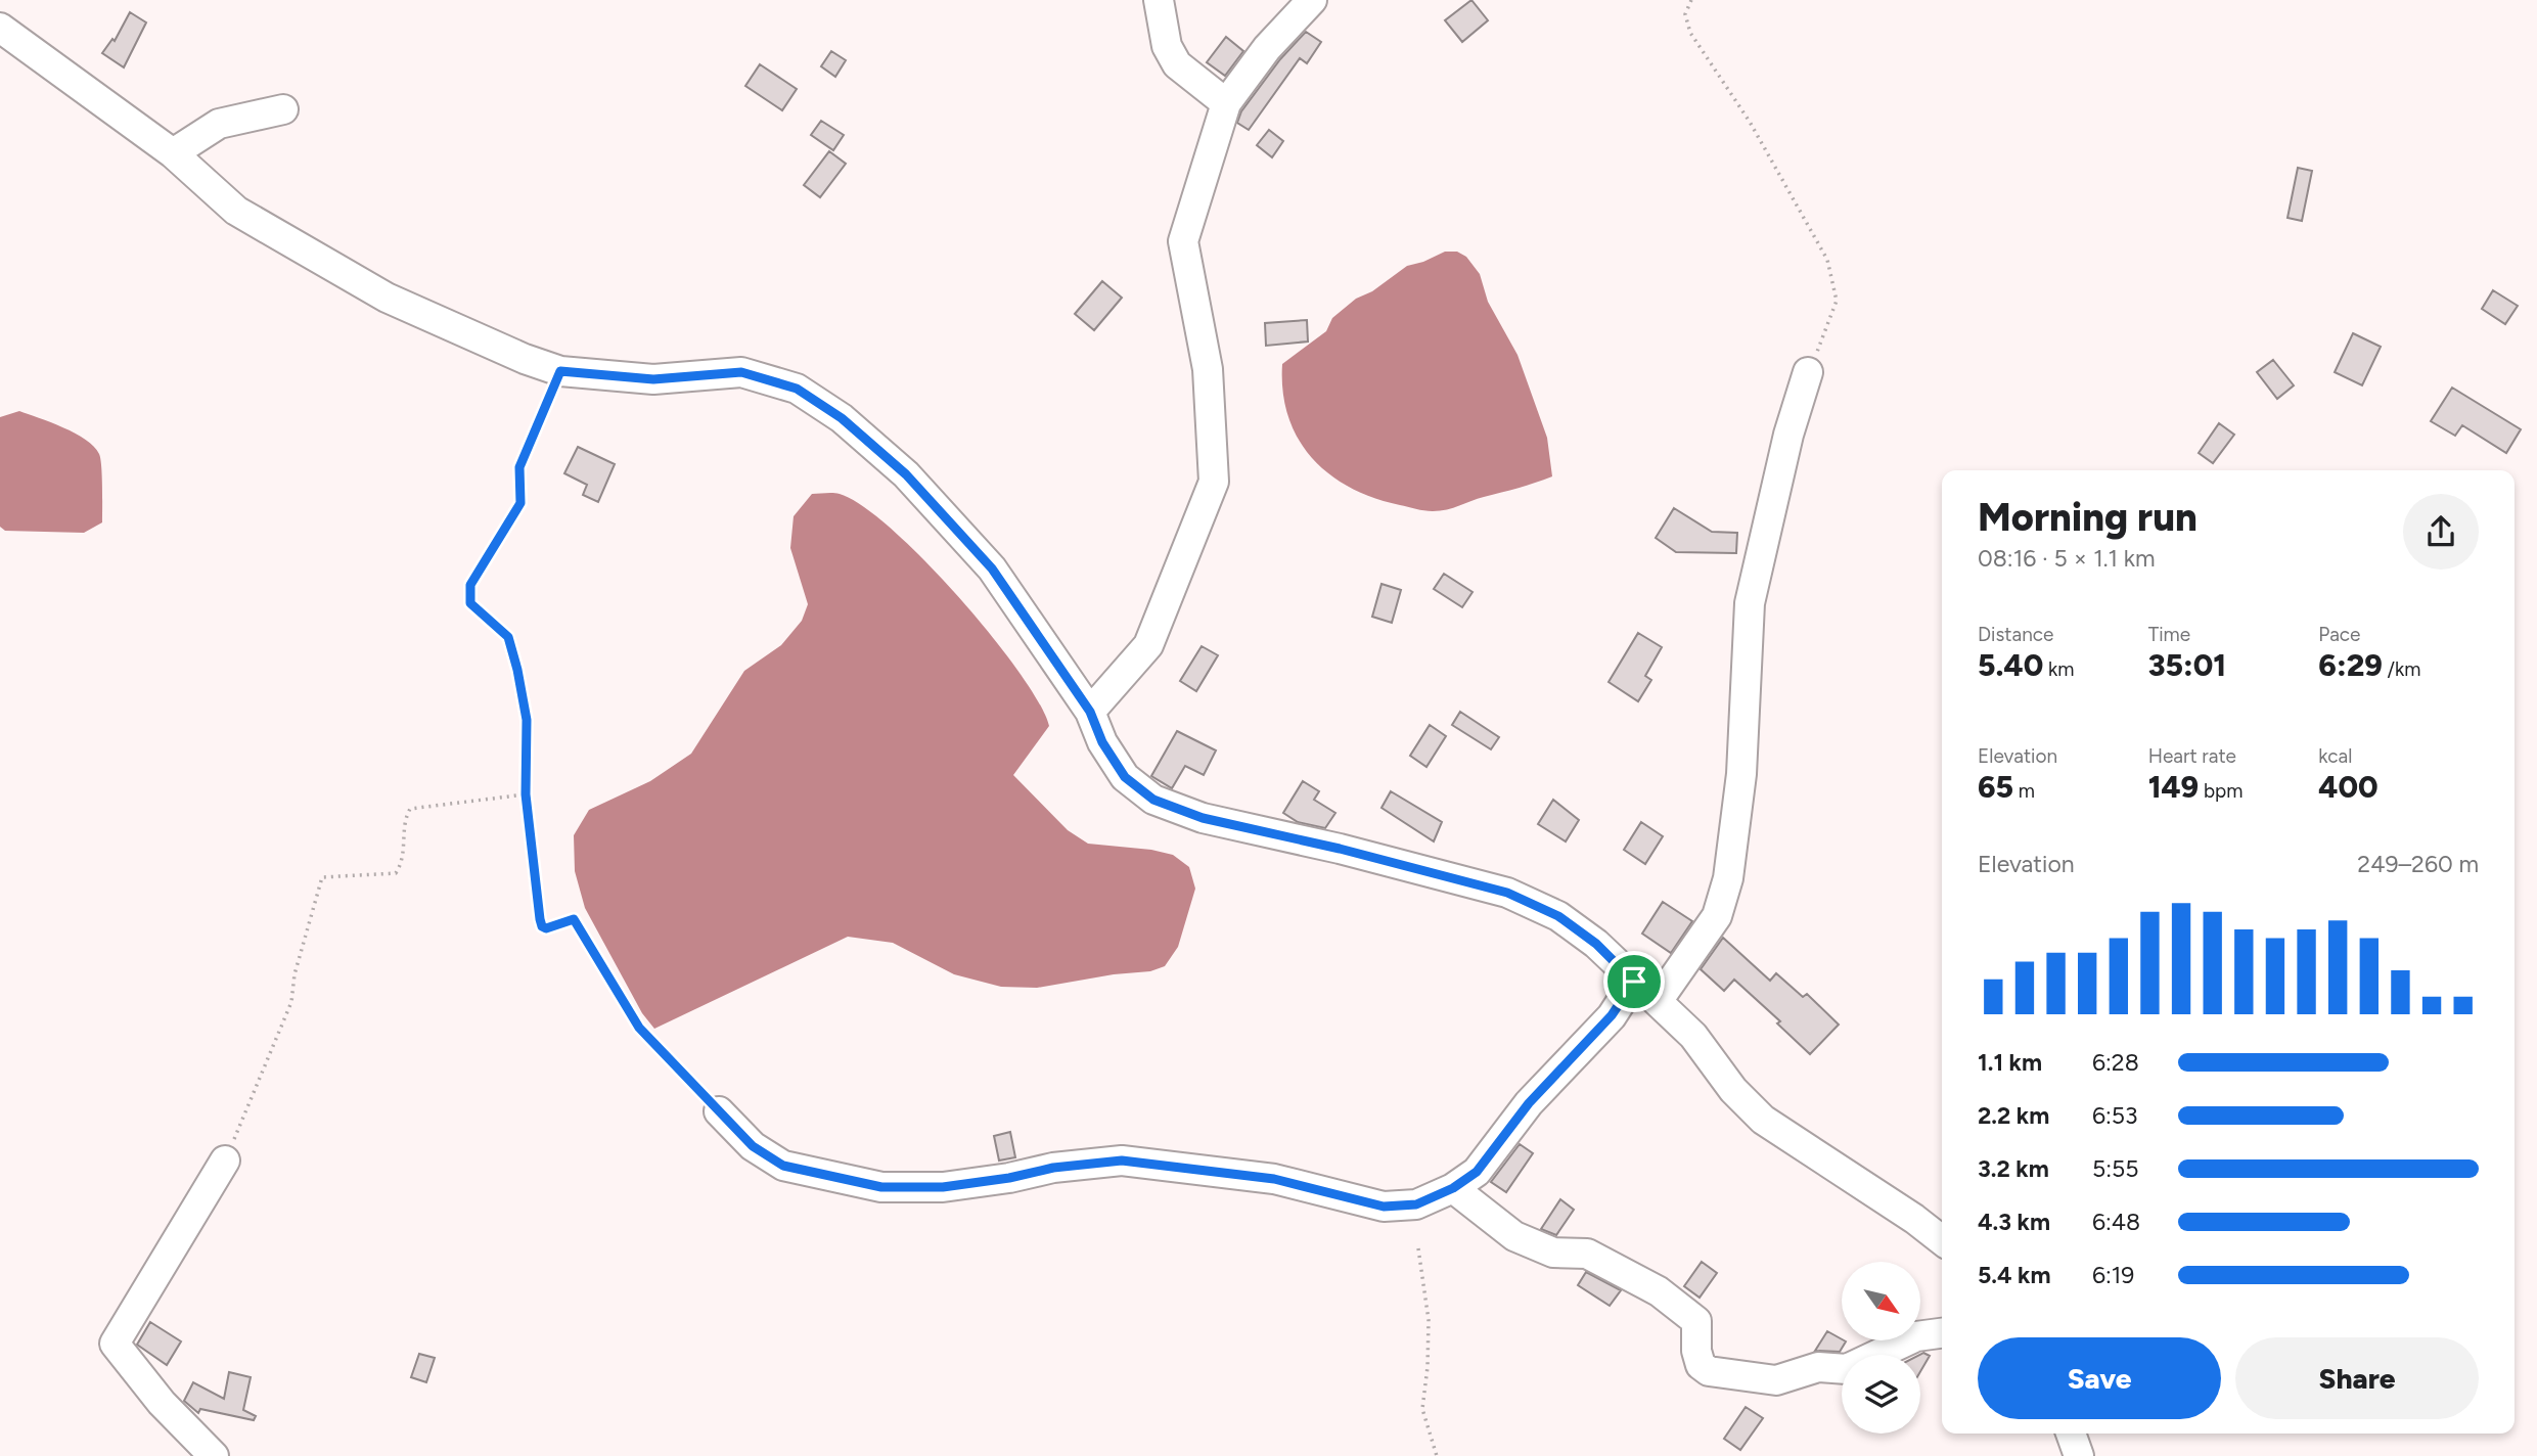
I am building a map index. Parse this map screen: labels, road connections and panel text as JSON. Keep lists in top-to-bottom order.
{
  "north": "bottom right",
  "page": {
    "heading": ["Morning run", "08:16 · 5 × 1.1 km"],
    "stats": [
      ["Distance", "5.40 km"],
      ["Time", "35:01"],
      ["Pace", "6:29 /km"],
      ["Elevation", "65 m"],
      ["Heart rate", "149 bpm"],
      ["kcal", "400"]
    ],
    "chart": ["Elevation", "249–260 m"],
    "list": [
      {
        "name": "1.1 km",
        "note": "6:28"
      },
      {
        "name": "2.2 km",
        "note": "6:53"
      },
      {
        "name": "3.2 km",
        "note": "5:55"
      },
      {
        "name": "4.3 km",
        "note": "6:48"
      },
      {
        "name": "5.4 km",
        "note": "6:19"
      }
    ],
    "buttons": ["Save", "Share"]
  }
}
